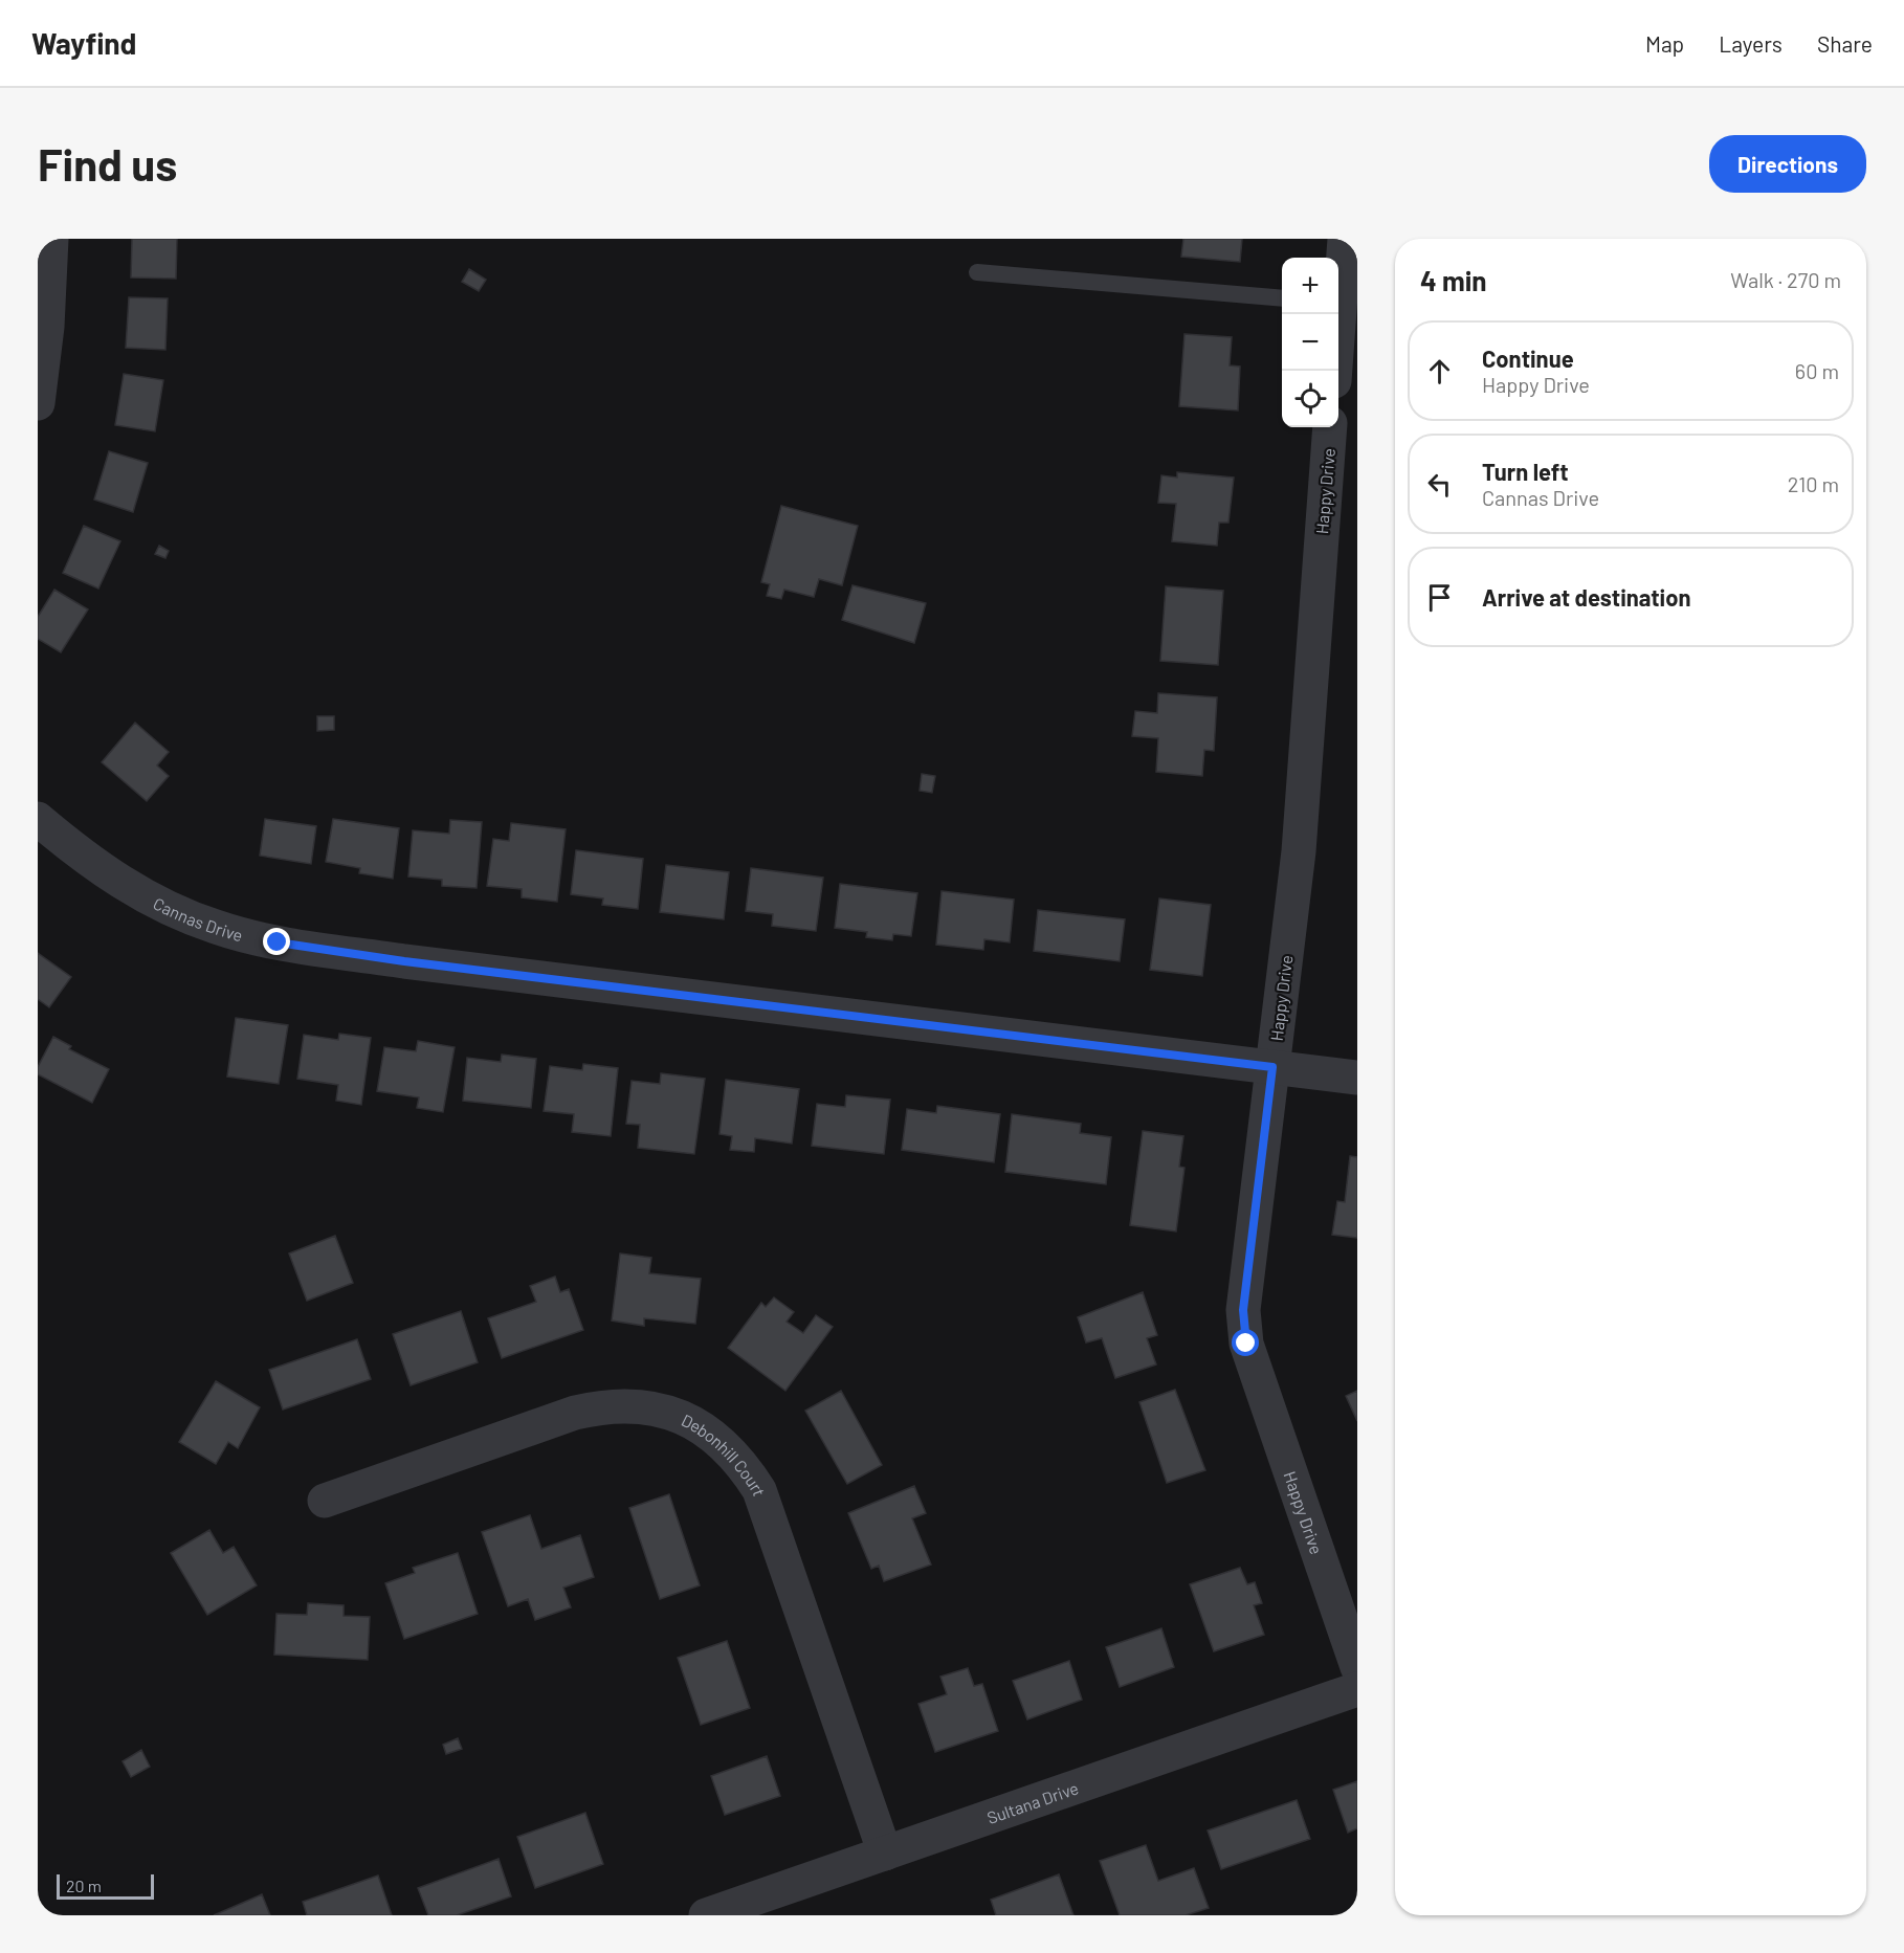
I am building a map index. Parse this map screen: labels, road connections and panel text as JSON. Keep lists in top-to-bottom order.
{
  "streets": {
    "street": [
      "Happy Drive",
      "Cannas Drive",
      "Debonhill Court",
      "Sultana Drive"
    ]
  },
  "crossings": [
    ["Happy Drive", "Cannas Drive"],
    ["Debonhill Court", "Sultana Drive"]
  ],
  "scale_bar": "20 m",
  "page": {
    "header": "Wayfind",
    "nav": ["Map", "Layers", "Share"],
    "buttons": "Directions",
    "title": "Find us",
    "heading": ["4 min", "Walk · 270 m"],
    "map_buttons": ["+", "−"],
    "list": [
      ["Continue", "Happy Drive", "60 m"],
      ["Turn left", "Cannas Drive", "210 m"],
      "Arrive at destination"
    ],
    "scale": "20 m"
  }
}
